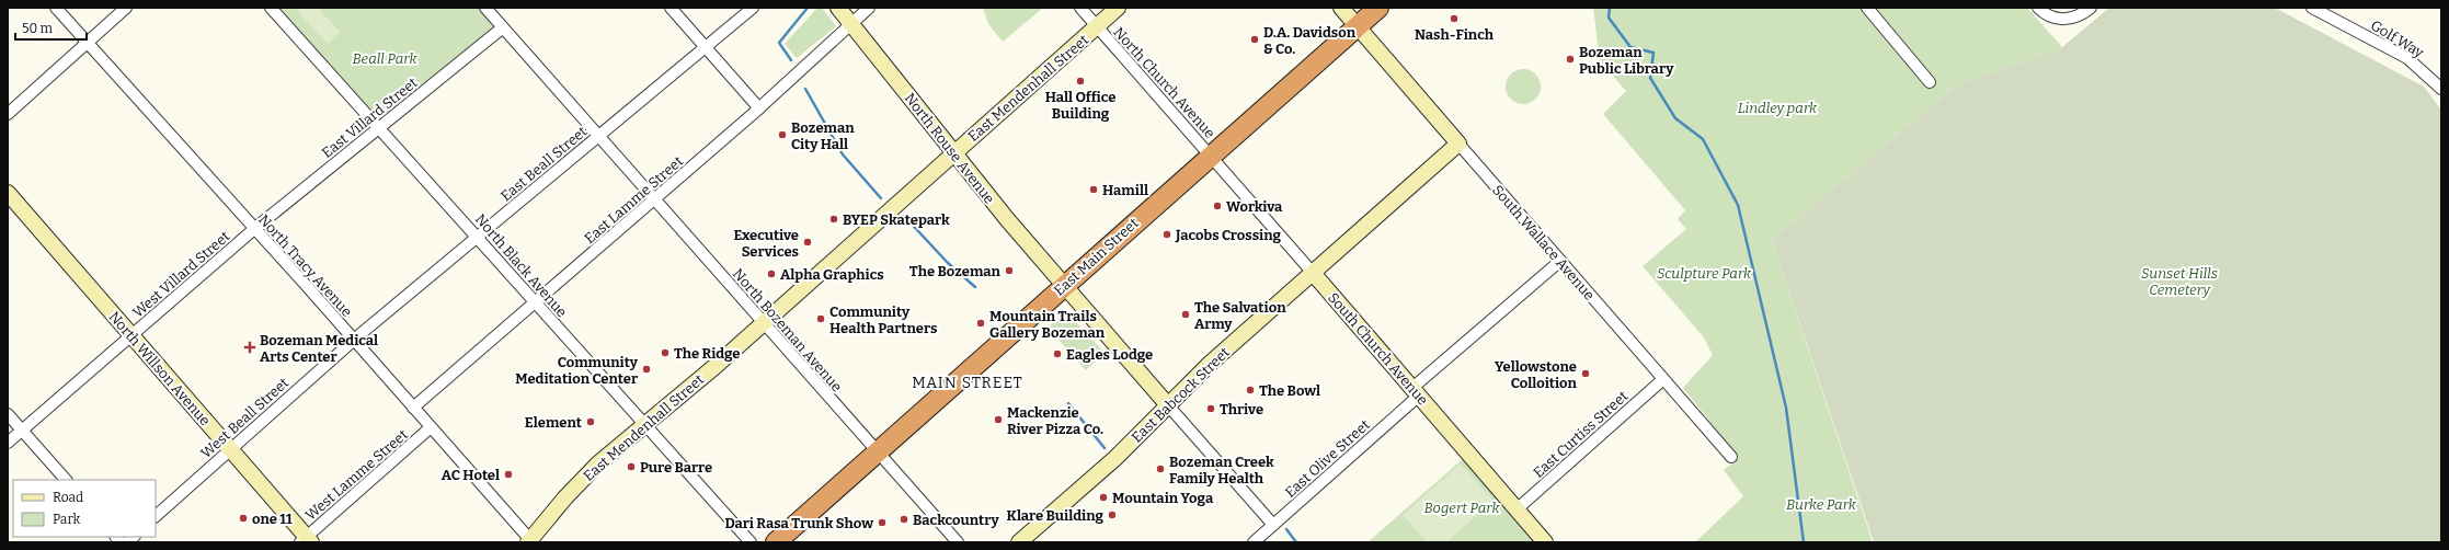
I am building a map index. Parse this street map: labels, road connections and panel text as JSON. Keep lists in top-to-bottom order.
{
  "streets": {
    "highway": ["East Main Street"],
    "street": [
      "Golf Way",
      "North Church Avenue",
      "East Mendenhall Street",
      "East Villard Street",
      "North Rouse Avenue",
      "East Beall Street",
      "East Lamme Street",
      "South Wallace Avenue",
      "North Tracy Avenue",
      "North Black Avenue",
      "West Villard Street",
      "North Bozeman Avenue",
      "South Church Avenue",
      "North Willson Avenue",
      "East Babcock Street",
      "West Beall Street",
      "East Curtiss Street",
      "East Olive Street",
      "West Lamme Street"
    ]
  },
  "crossings": [
    ["North Church Avenue", "East Mendenhall Street"],
    ["North Church Avenue", "East Main Street"],
    ["North Church Avenue", "South Church Avenue"],
    ["East Mendenhall Street", "North Rouse Avenue"],
    ["East Mendenhall Street", "North Tracy Avenue"],
    ["East Mendenhall Street", "North Black Avenue"],
    ["East Mendenhall Street", "North Bozeman Avenue"],
    ["East Villard Street", "North Tracy Avenue"],
    ["East Villard Street", "North Black Avenue"],
    ["East Villard Street", "West Villard Street"],
    ["East Villard Street", "North Bozeman Avenue"],
    ["North Rouse Avenue", "East Lamme Street"],
    ["North Rouse Avenue", "East Main Street"],
    ["North Rouse Avenue", "East Babcock Street"],
    ["East Beall Street", "North Tracy Avenue"],
    ["East Beall Street", "North Black Avenue"],
    ["East Beall Street", "North Bozeman Avenue"],
    ["East Beall Street", "West Beall Street"],
    ["East Lamme Street", "North Tracy Avenue"],
    ["East Lamme Street", "North Black Avenue"],
    ["East Lamme Street", "North Bozeman Avenue"],
    ["South Wallace Avenue", "East Main Street"],
    ["South Wallace Avenue", "East Babcock Street"],
    ["South Wallace Avenue", "East Curtiss Street"],
    ["South Wallace Avenue", "East Olive Street"],
    ["East Main Street", "North Bozeman Avenue"],
    ["East Main Street", "South Church Avenue"],
    ["North Tracy Avenue", "West Villard Street"],
    ["North Tracy Avenue", "West Beall Street"],
    ["North Tracy Avenue", "West Lamme Street"],
    ["West Villard Street", "North Willson Avenue"],
    ["South Church Avenue", "East Babcock Street"],
    ["South Church Avenue", "East Curtiss Street"],
    ["South Church Avenue", "East Olive Street"],
    ["North Willson Avenue", "West Beall Street"],
    ["North Willson Avenue", "West Lamme Street"]
  ],
  "districts": ["MAIN STREET"],
  "parks": [
    "Beall Park",
    "Lindley park",
    "Sculpture Park",
    "Sunset Hills Cemetery",
    "Burke Park",
    "Bogert Park"
  ],
  "places": {
    "other": [
      "Nash-Finch",
      "D.A. Davidson & Co.",
      "Bozeman Public Library",
      "Hall Office Building",
      "Bozeman City Hall",
      "Hamill",
      "Workiva",
      "BYEP Skatepark",
      "Jacobs Crossing",
      "Executive Services",
      "The Bozeman",
      "Alpha Graphics",
      "The Salvation Army",
      "Community Health Partners",
      "Mountain Trails Gallery Bozeman",
      "The Ridge",
      "Eagles Lodge",
      "Community Meditation Center",
      "Yellowstone Colloition",
      "The Bowl",
      "Thrive",
      "Mackenzie River Pizza Co.",
      "Element",
      "Pure Barre",
      "Bozeman Creek Family Health",
      "AC Hotel",
      "Mountain Yoga",
      "Klare Building",
      "one 11",
      "Backcountry",
      "Dari Rasa Trunk Show"
    ],
    "health": ["Bozeman Medical Arts Center"]
  },
  "legend": ["Road", "Park"],
  "scale_bar": "50 m"
}
